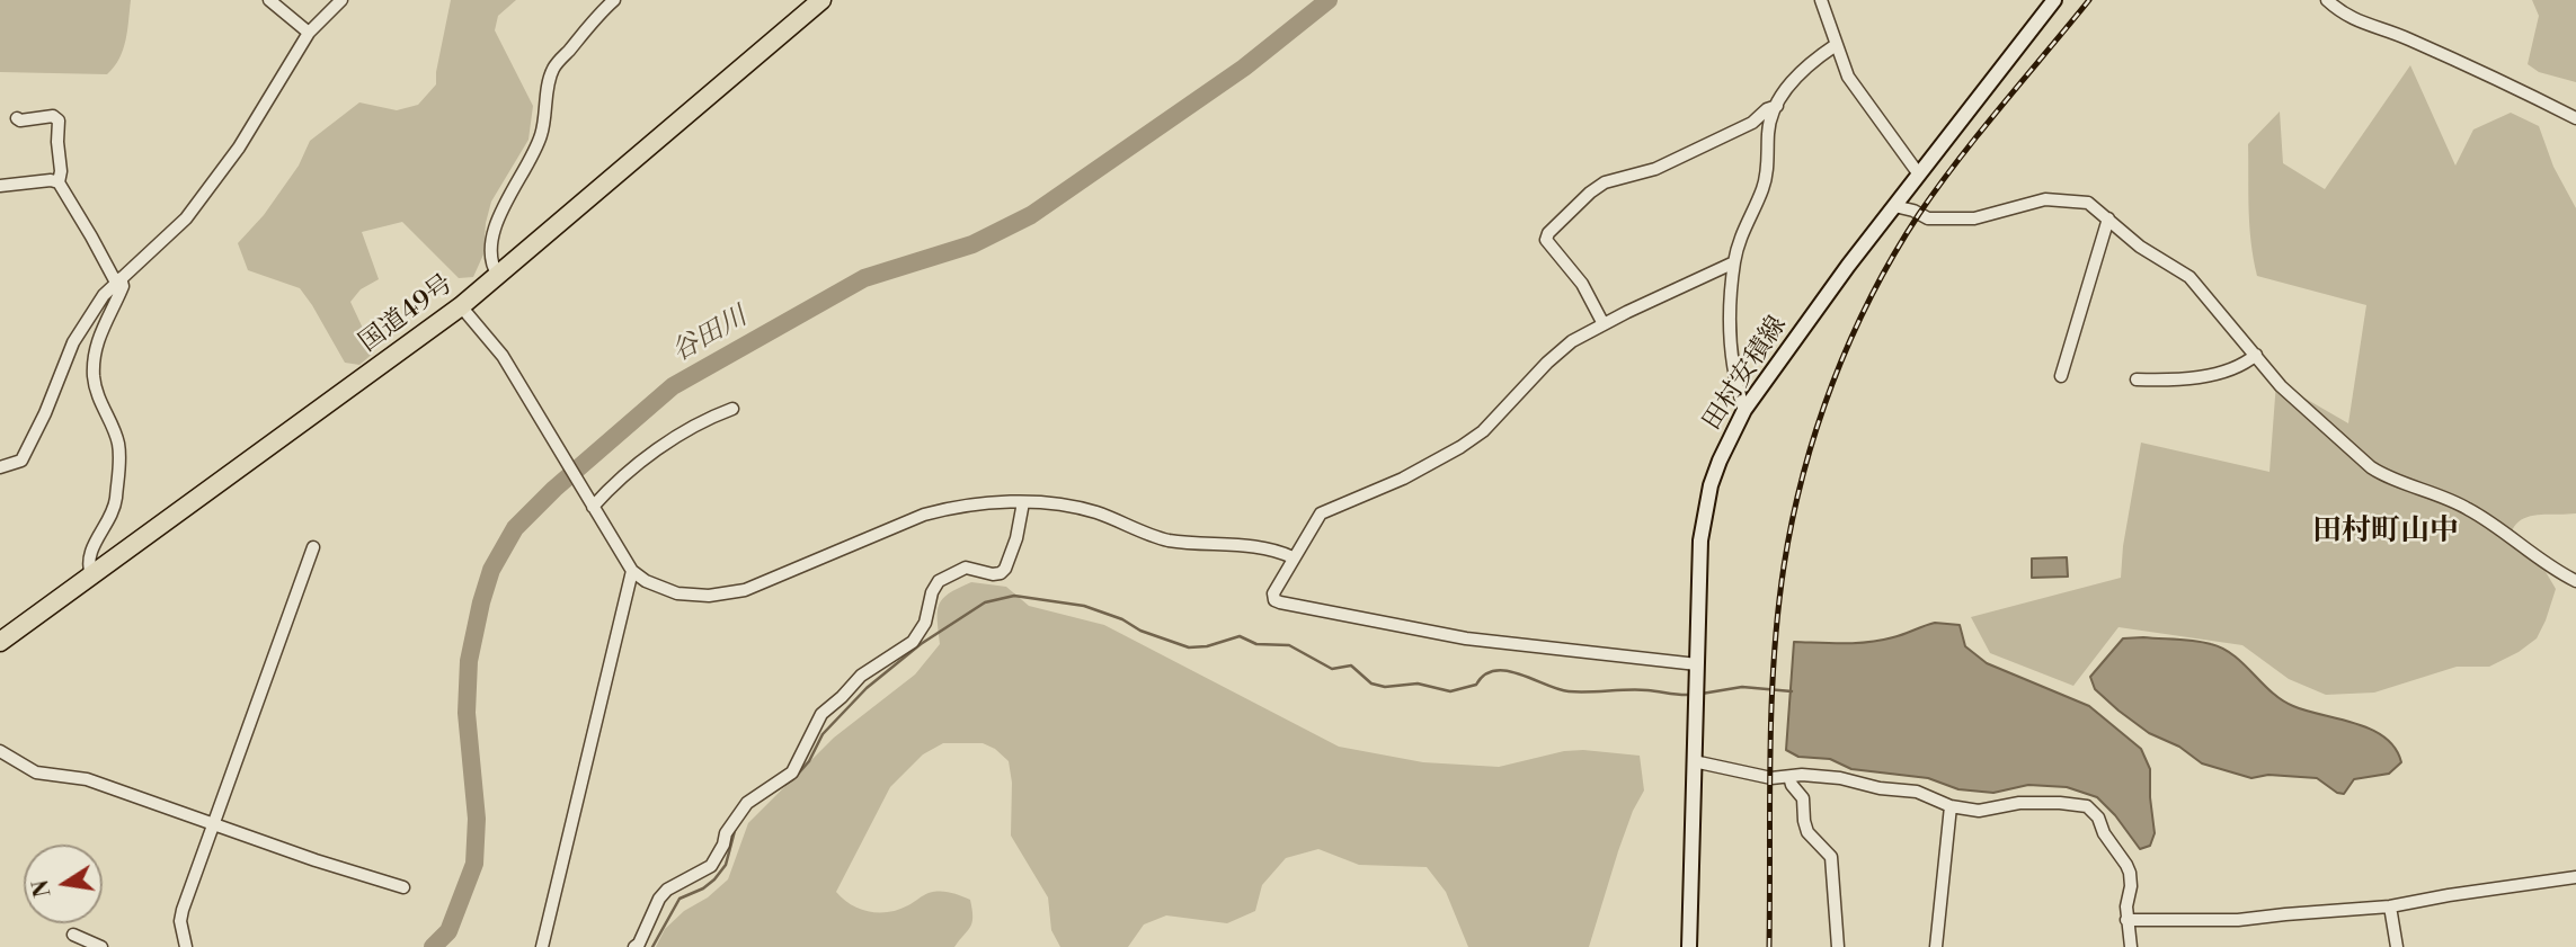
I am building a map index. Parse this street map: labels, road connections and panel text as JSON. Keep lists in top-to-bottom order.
{
  "streets": {
    "highway": ["国道49号"],
    "main road": ["田村安積線"]
  },
  "districts": ["田村町山中"],
  "water": ["谷田川"],
  "north": "left"
}
